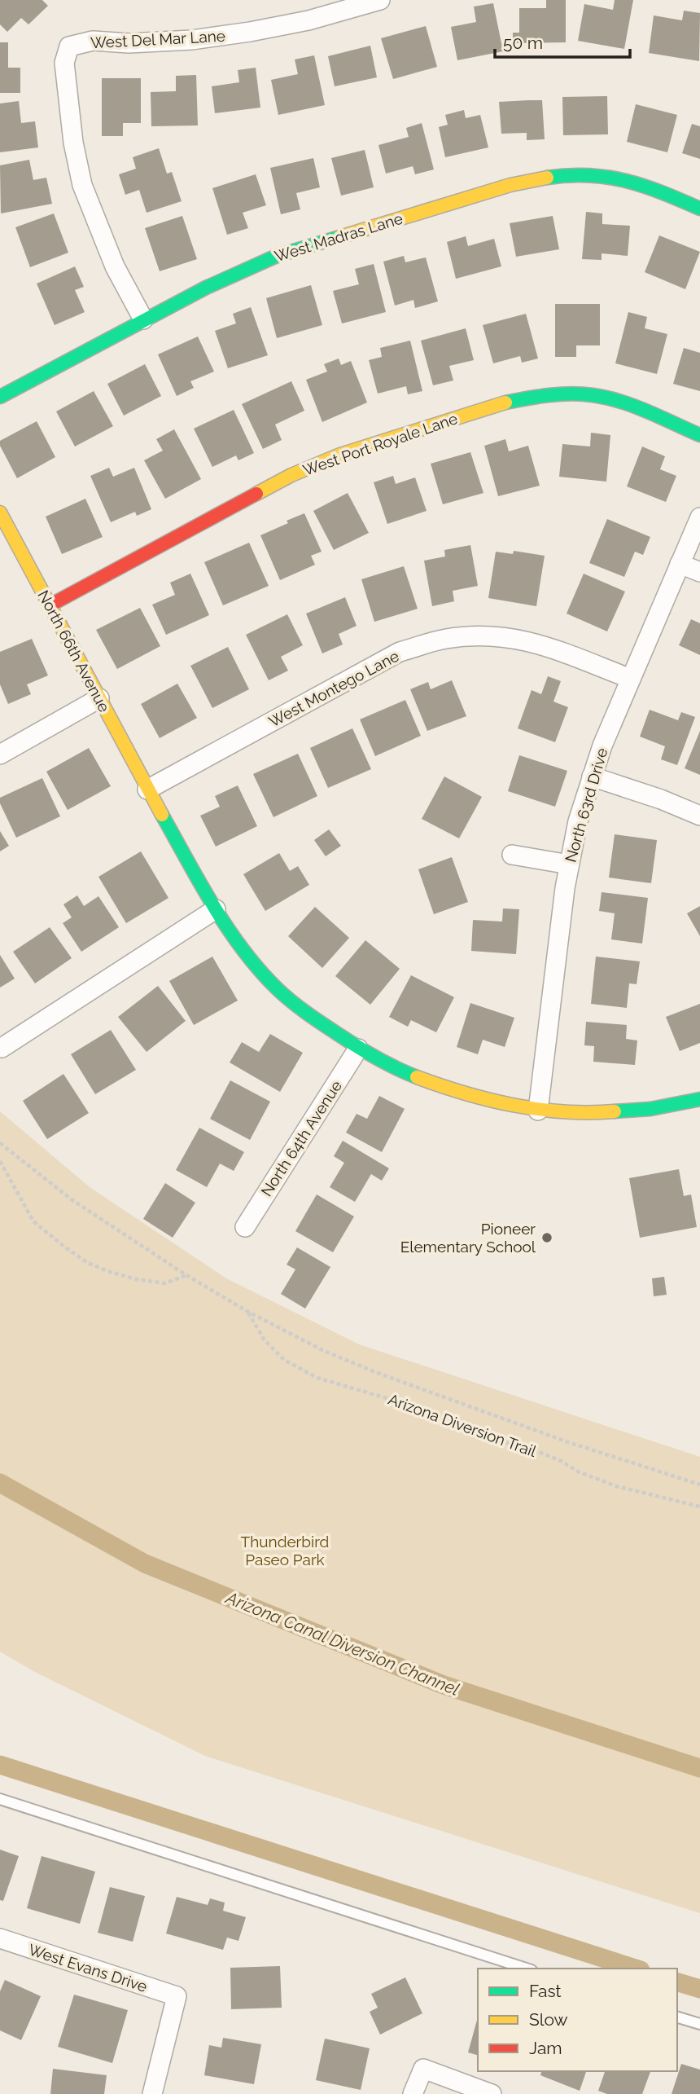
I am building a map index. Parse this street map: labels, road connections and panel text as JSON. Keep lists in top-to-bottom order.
{
  "streets": {
    "street": [
      "West Del Mar Lane",
      "West Madras Lane",
      "West Port Royale Lane",
      "North 66th Avenue",
      "West Montego Lane",
      "North 63rd Drive",
      "North 64th Avenue",
      "West Evans Drive"
    ],
    "path": ["Arizona Diversion Trail"]
  },
  "crossings": [
    ["West Del Mar Lane", "West Madras Lane"],
    ["West Port Royale Lane", "North 66th Avenue"],
    ["North 66th Avenue", "West Montego Lane"],
    ["North 66th Avenue", "North 63rd Drive"],
    ["North 66th Avenue", "North 64th Avenue"],
    ["West Montego Lane", "North 63rd Drive"]
  ],
  "water": ["Arizona Canal Diversion Channel"],
  "parks": ["Thunderbird Paseo Park"],
  "places": ["Pioneer Elementary School"],
  "legend": ["Fast", "Slow", "Jam"],
  "scale_bar": "50 m"
}
